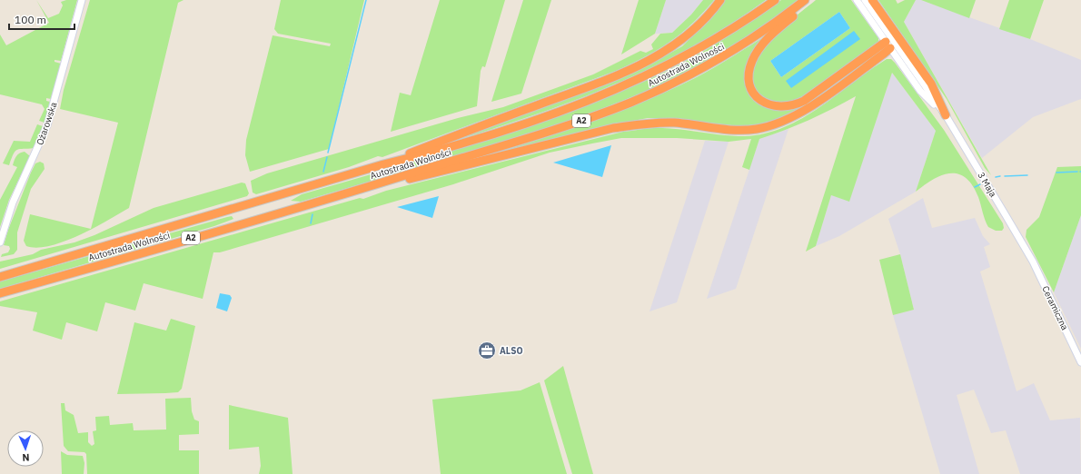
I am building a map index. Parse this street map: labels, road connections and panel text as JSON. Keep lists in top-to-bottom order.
{
  "streets": {
    "highway": ["Autostrada Wolności", "A2"],
    "main road": ["Ożarowska", "3 Maja", "Ceramiczna"]
  },
  "crossings": [
    ["3 Maja", "Ceramiczna"]
  ],
  "places": {
    "office": ["ALSO"]
  },
  "scale_bar": "100 m",
  "north": "bottom"
}
